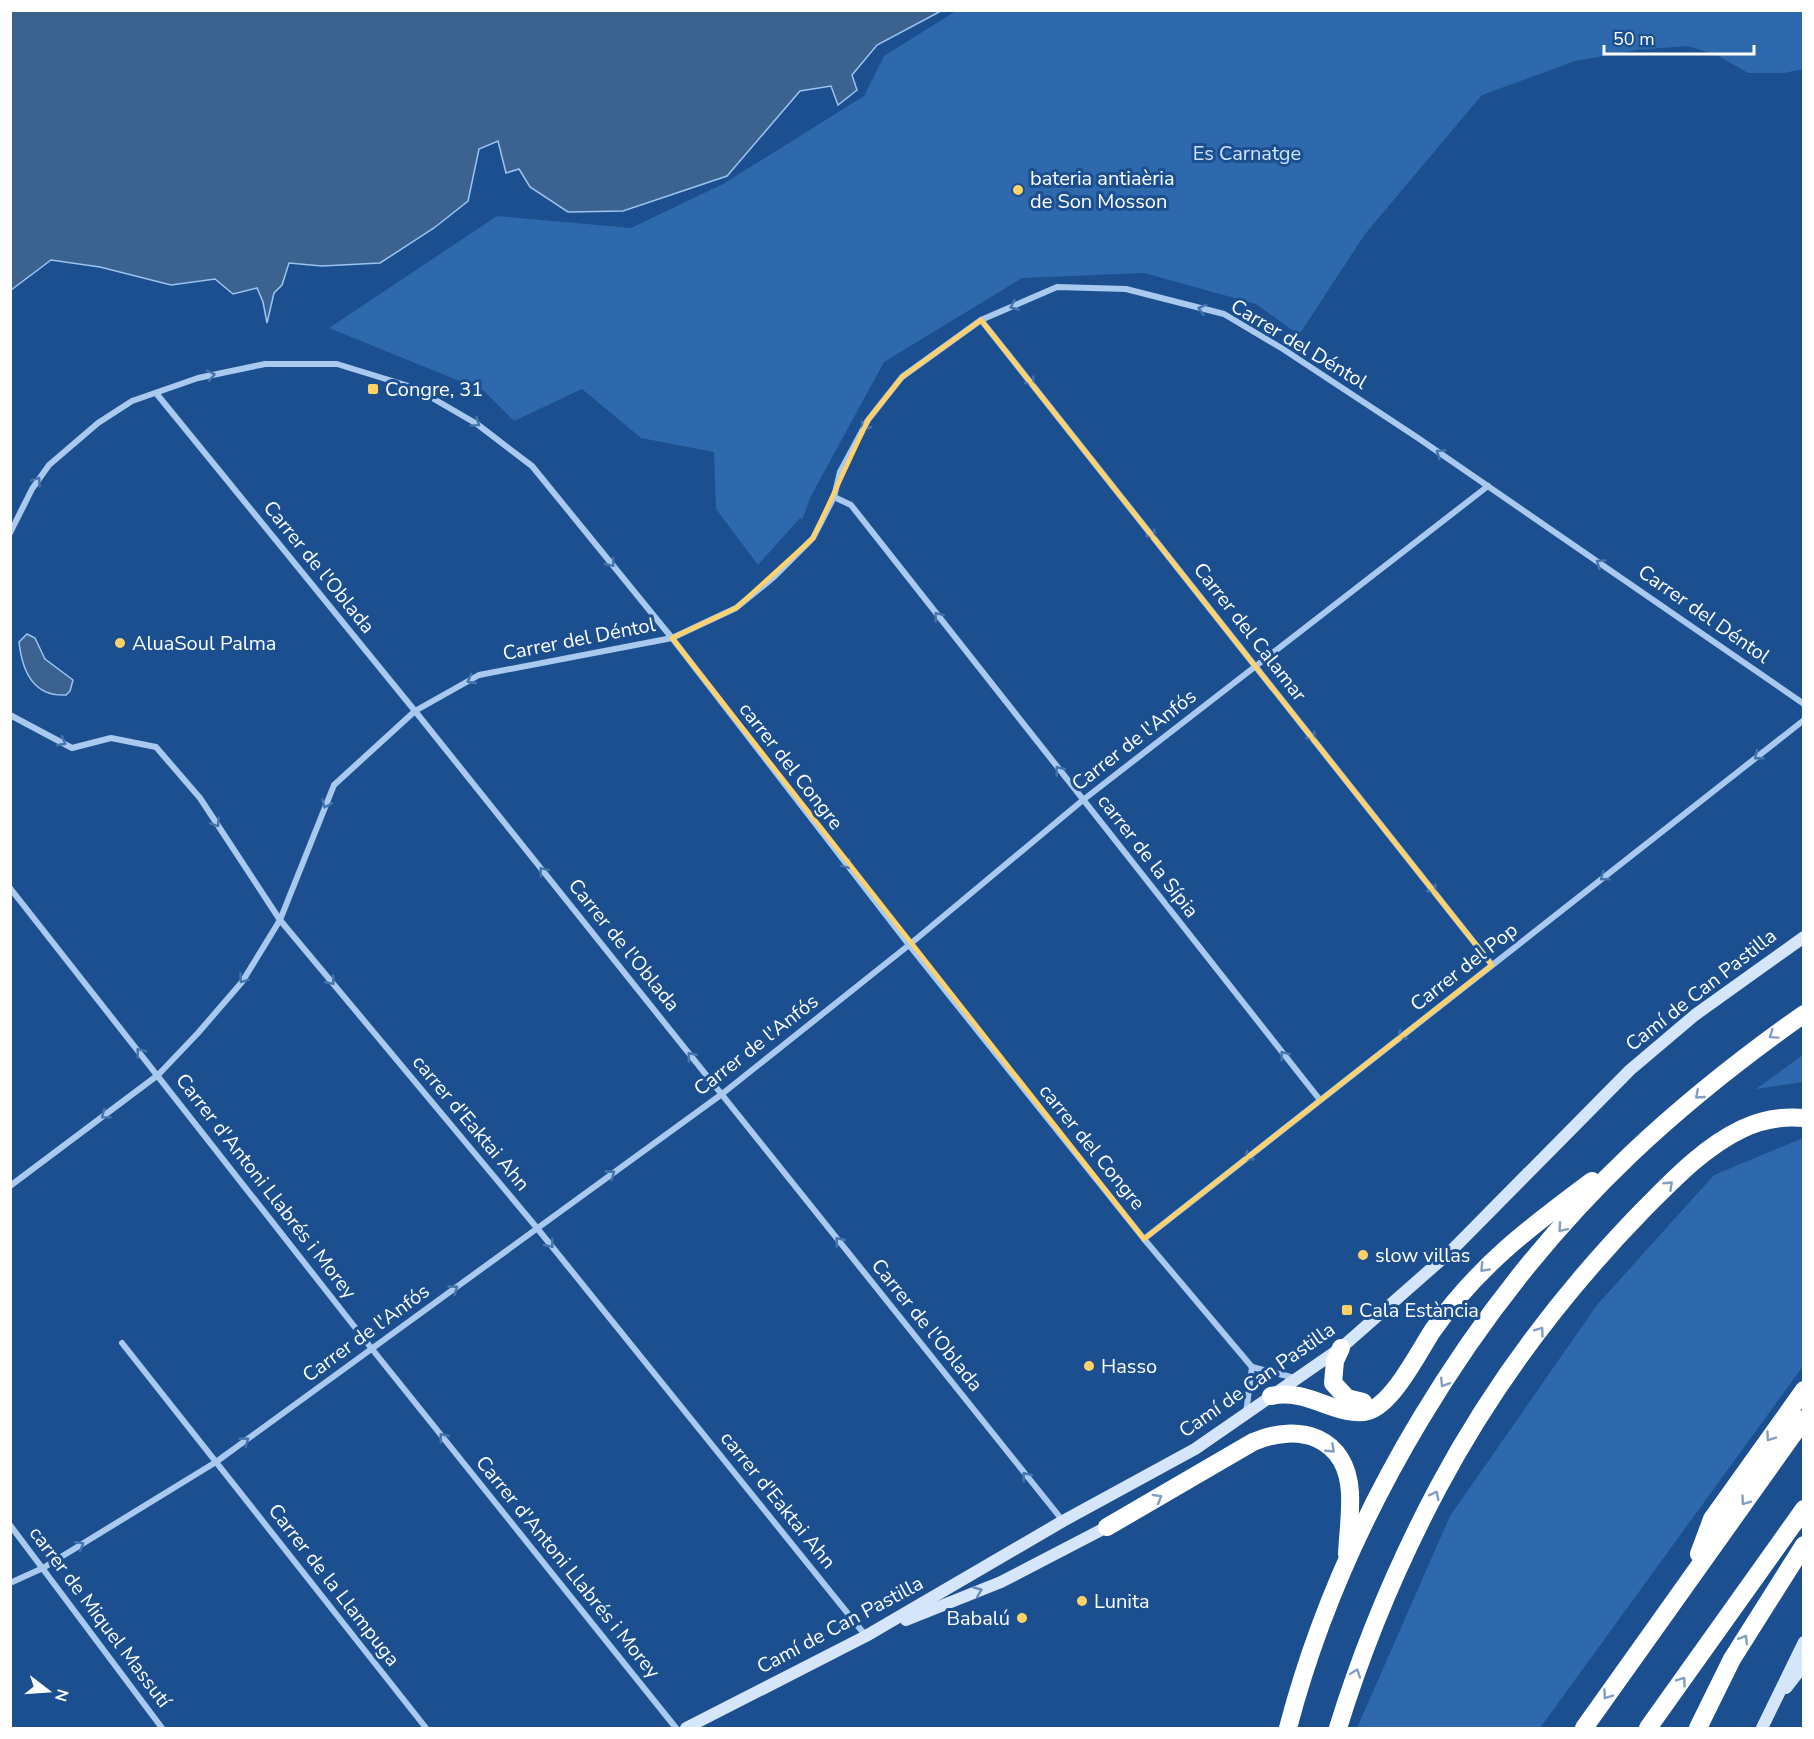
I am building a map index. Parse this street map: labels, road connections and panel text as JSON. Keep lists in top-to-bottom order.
{
  "streets": {
    "street": [
      "Carrer del Déntol",
      "Carrer de l'Oblada",
      "Carrer del Calamar",
      "Carrer de l'Anfós",
      "carrer del Congre",
      "carrer de la Sípia",
      "Carrer del Pop",
      "Camí de Can Pastilla",
      "carrer d'Eaktai Ahn",
      "Carrer d'Antoni Llabrés i Morey",
      "Carrer de la Llampuga",
      "carrer de Miquel Massutí"
    ]
  },
  "crossings": [
    ["Carrer del Déntol", "Carrer de l'Oblada"],
    ["Carrer del Déntol", "Carrer del Calamar"],
    ["Carrer del Déntol", "Carrer de l'Anfós"],
    ["Carrer del Déntol", "carrer del Congre"],
    ["Carrer del Déntol", "carrer de la Sípia"],
    ["Carrer del Déntol", "carrer d'Eaktai Ahn"],
    ["Carrer del Déntol", "Carrer d'Antoni Llabrés i Morey"],
    ["Carrer de l'Oblada", "Carrer de l'Anfós"],
    ["Carrer de l'Oblada", "carrer del Congre"],
    ["Carrer de l'Oblada", "Camí de Can Pastilla"],
    ["Carrer del Calamar", "Carrer de l'Anfós"],
    ["Carrer del Calamar", "Carrer del Pop"],
    ["Carrer de l'Anfós", "carrer del Congre"],
    ["Carrer de l'Anfós", "carrer de la Sípia"],
    ["Carrer de l'Anfós", "carrer d'Eaktai Ahn"],
    ["Carrer de l'Anfós", "Carrer d'Antoni Llabrés i Morey"],
    ["Carrer de l'Anfós", "Carrer de la Llampuga"],
    ["Carrer de l'Anfós", "carrer de Miquel Massutí"],
    ["carrer del Congre", "Carrer del Pop"],
    ["carrer de la Sípia", "Carrer del Pop"],
    ["Camí de Can Pastilla", "carrer d'Eaktai Ahn"]
  ],
  "one_way": [
    "Carrer de l'Oblada",
    "Carrer del Calamar",
    "Carrer de l'Anfós",
    "carrer del Congre",
    "carrer de la Sípia",
    "Carrer del Pop",
    "carrer d'Eaktai Ahn",
    "Carrer d'Antoni Llabrés i Morey"
  ],
  "parks": ["Es Carnatge"],
  "places": {
    "other": [
      "bateria antiaèria de Son Mosson",
      "AluaSoul Palma",
      "slow villas",
      "Hasso",
      "Lunita",
      "Babalú"
    ],
    "transit": ["Congre, 31", "Cala Estància"]
  },
  "scale_bar": "50 m",
  "north": "right"
}
